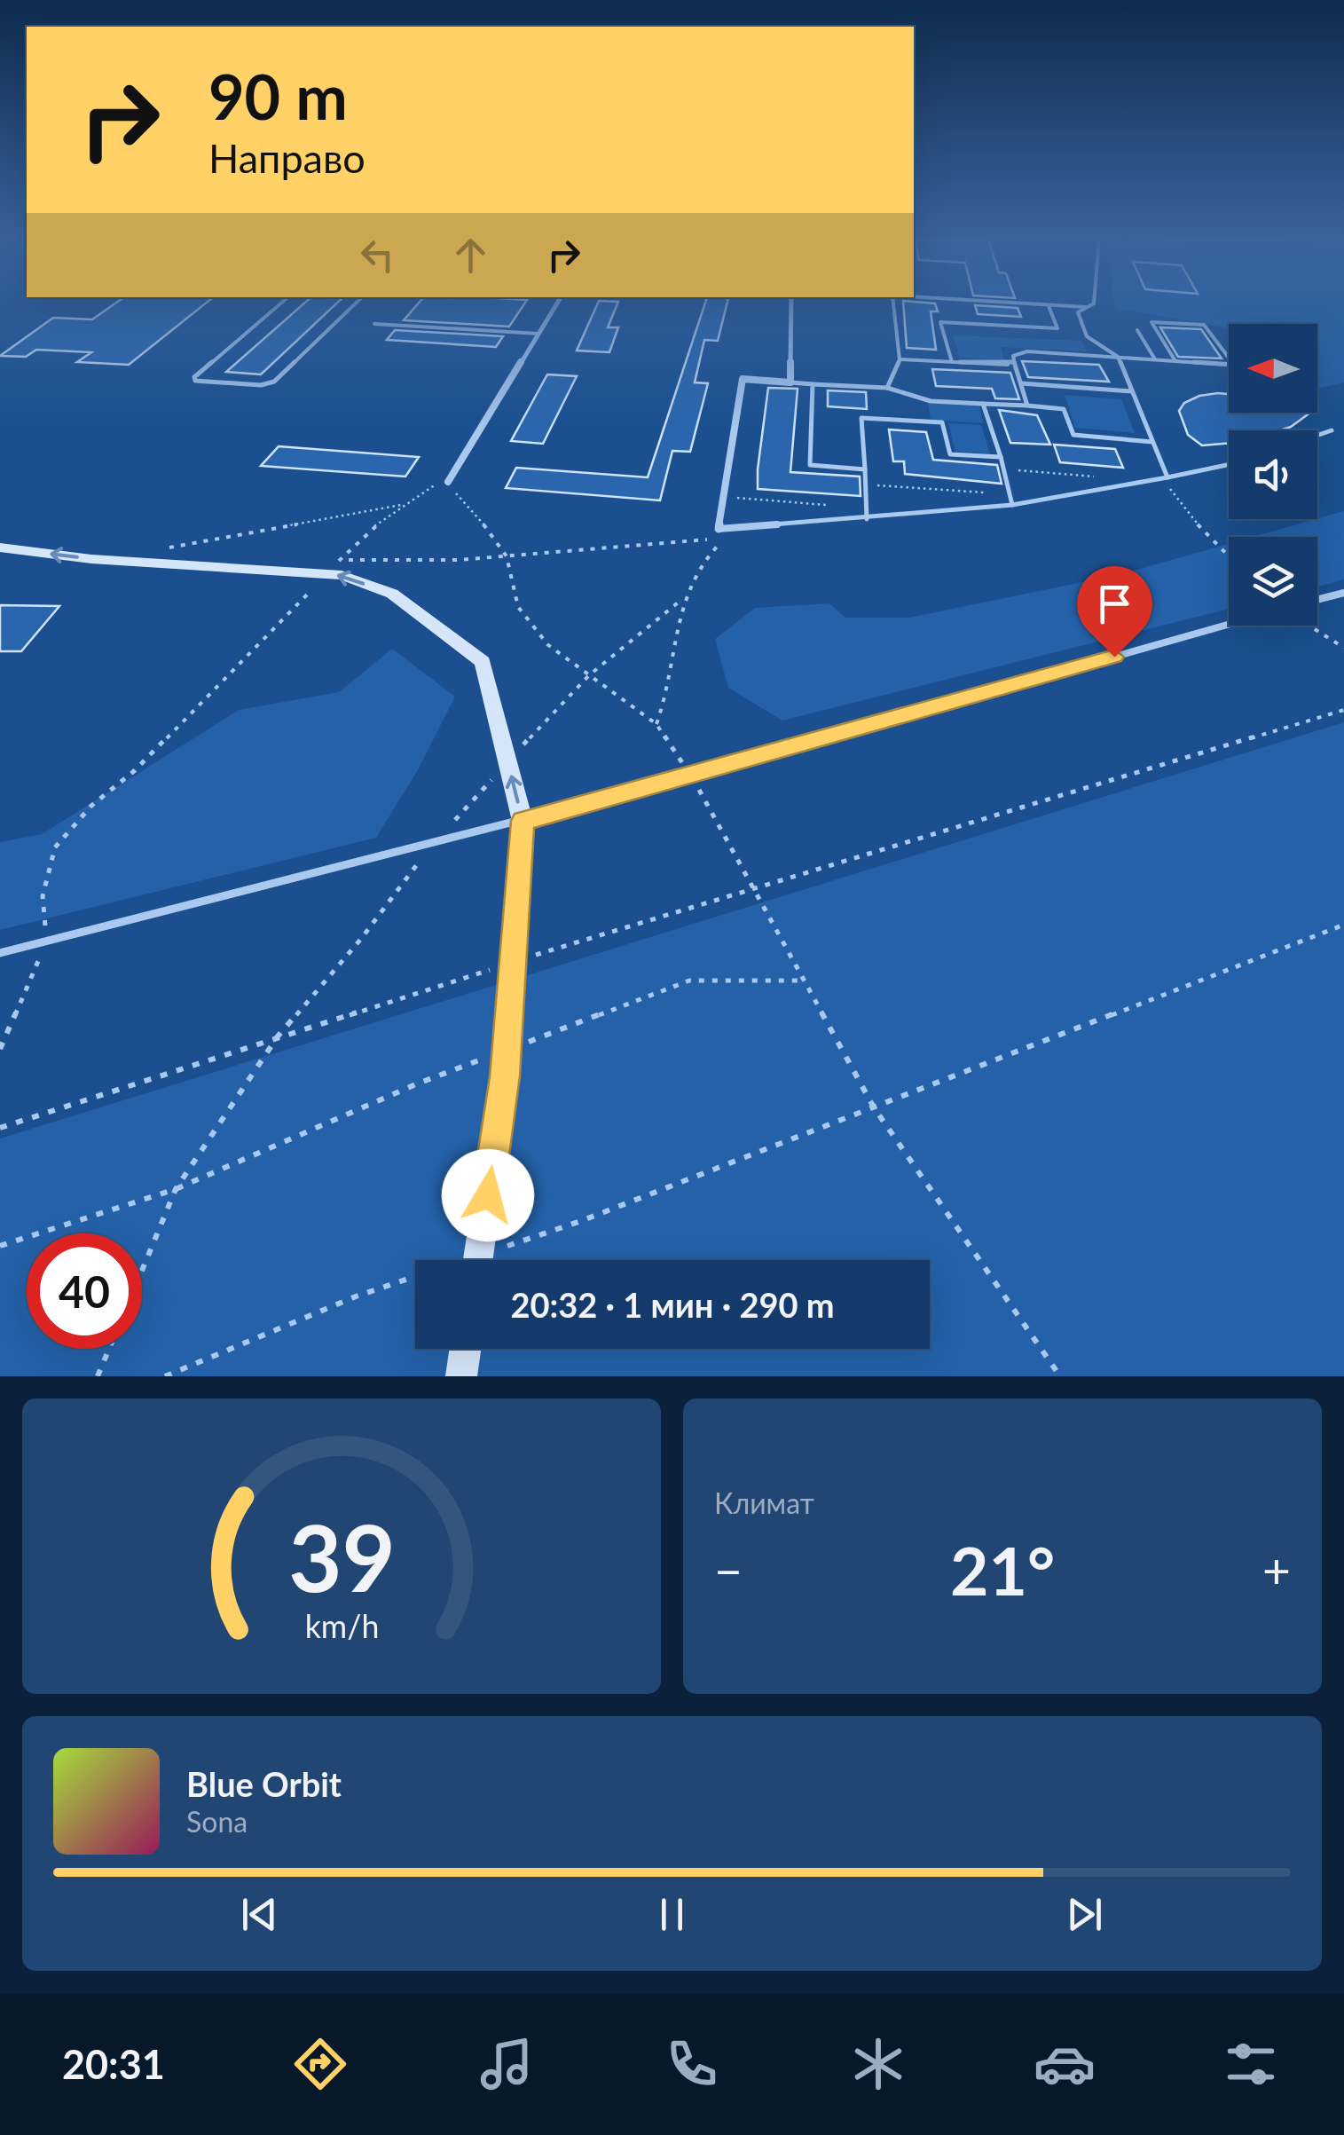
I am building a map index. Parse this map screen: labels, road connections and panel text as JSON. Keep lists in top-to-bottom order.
{
  "north": "left",
  "page": {
    "turn": ["90 m", "Направо"],
    "limit": "40",
    "trip": "20:32 · 1 мин · 290 m",
    "tile": "Климат",
    "heat": ["−", "21°", "+"],
    "song": ["Blue Orbit", "Sona"],
    "tabs": "20:31",
    "gauge": ["39", "km/h"]
  }
}
